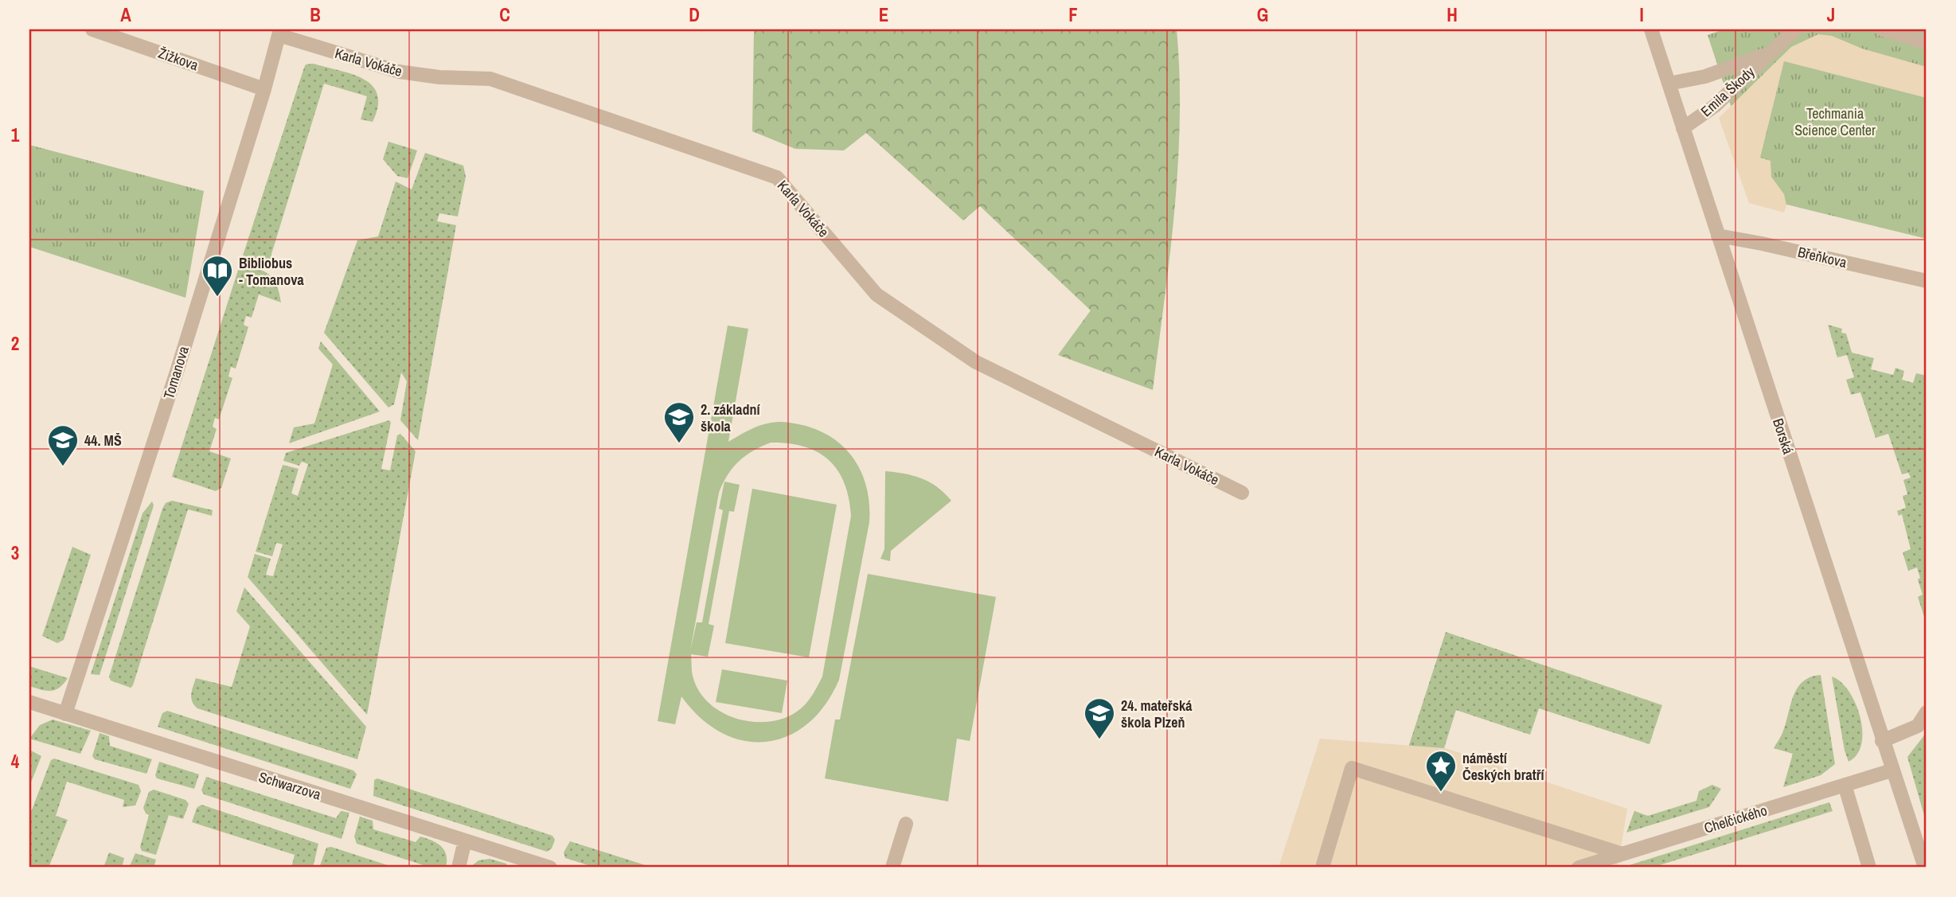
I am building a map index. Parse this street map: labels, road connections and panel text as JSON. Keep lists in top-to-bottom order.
{
  "streets": {
    "street": [
      "Žižkova",
      "Karla Vokáče",
      "Emila Škody",
      "Břeňkova",
      "Tomanova",
      "Borská",
      "Schwarzova",
      "Chelčického"
    ]
  },
  "crossings": [
    ["Žižkova", "Tomanova"],
    ["Karla Vokáče", "Tomanova"],
    ["Emila Škody", "Borská"],
    ["Břeňkova", "Borská"],
    ["Tomanova", "Schwarzova"],
    ["Borská", "Chelčického"]
  ],
  "parks": ["Techmania Science Center"],
  "places": {
    "library": ["Bibliobus - Tomanova"],
    "school or university": ["2. základní škola", "44. MŠ", "24. mateřská škola Plzeň"],
    "place": ["náměstí Českých bratří"]
  },
  "grid": {
    "columns": [
      "A",
      "B",
      "C",
      "D",
      "E",
      "F",
      "G",
      "H",
      "I",
      "J"
    ],
    "rows": [
      "1",
      "2",
      "3",
      "4"
    ]
  }
}
